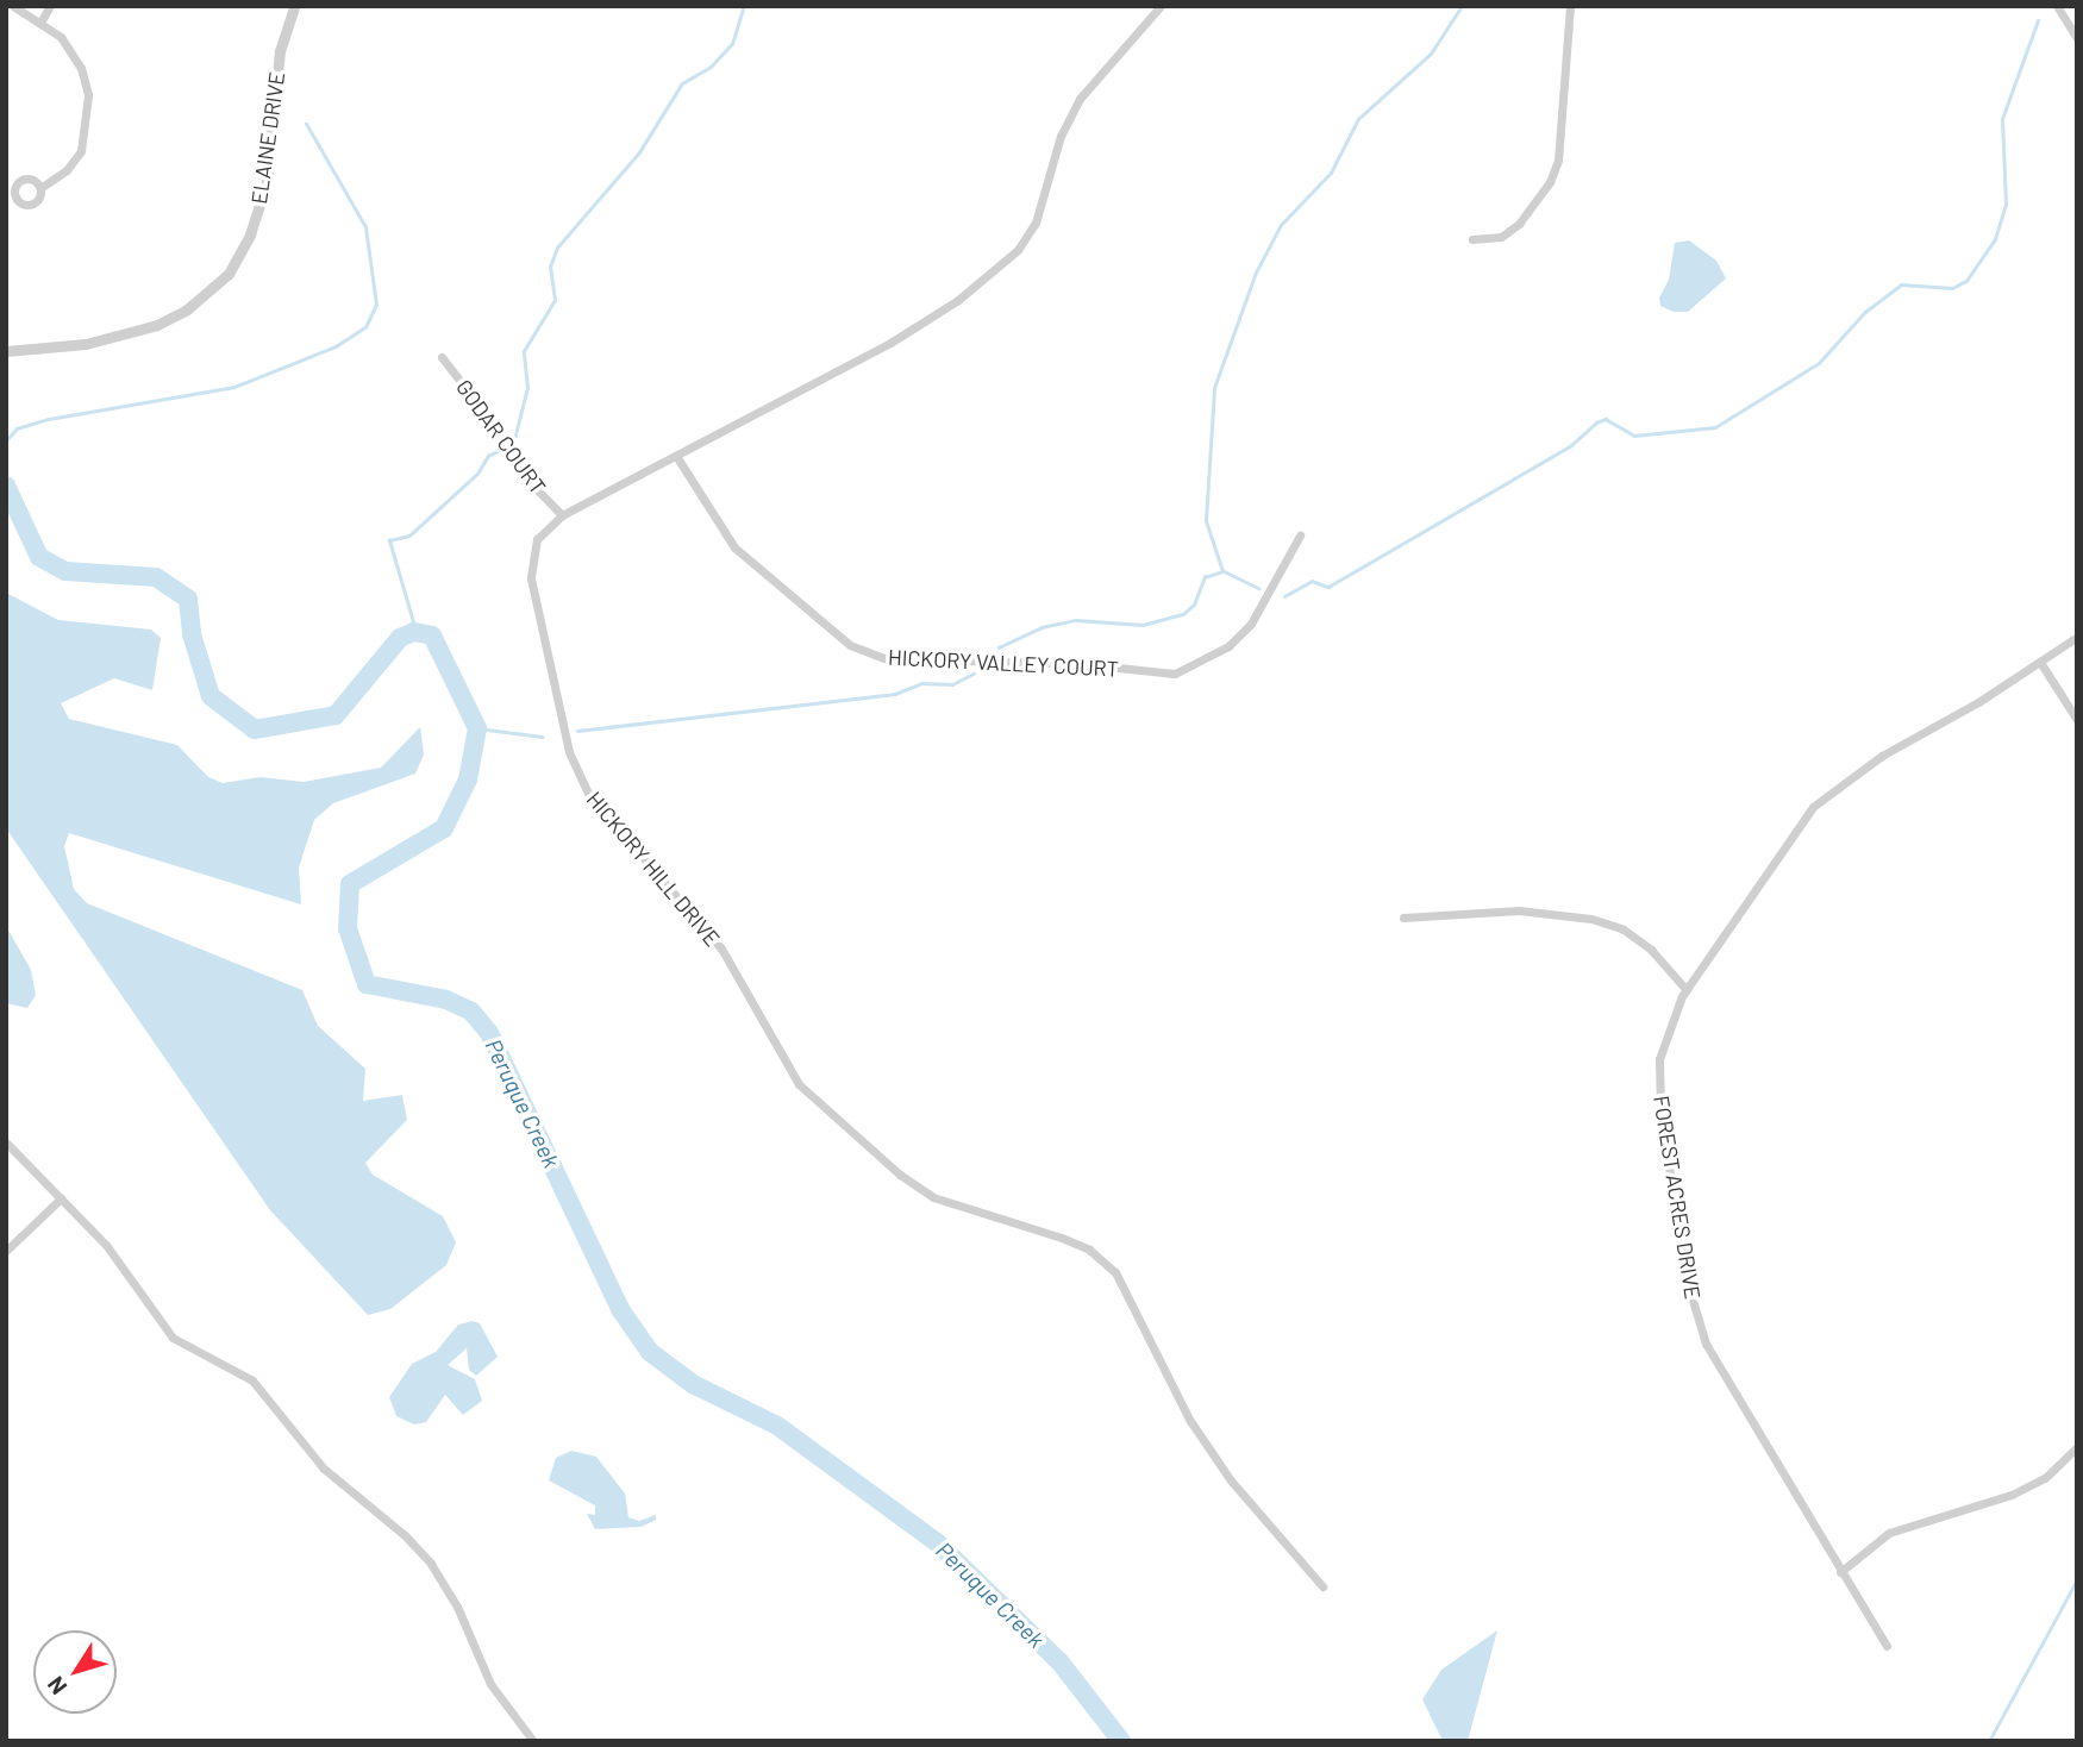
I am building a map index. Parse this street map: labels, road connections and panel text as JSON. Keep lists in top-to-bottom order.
{
  "streets": {
    "street": [
      "ELAINE DRIVE",
      "GODAR COURT",
      "HICKORY VALLEY COURT",
      "HICKORY HILL DRIVE",
      "FOREST ACRES DRIVE"
    ]
  },
  "crossings": [
    ["GODAR COURT", "HICKORY HILL DRIVE"],
    ["HICKORY VALLEY COURT", "HICKORY HILL DRIVE"]
  ],
  "water": ["Peruque Creek"],
  "north": "bottom left"
}
